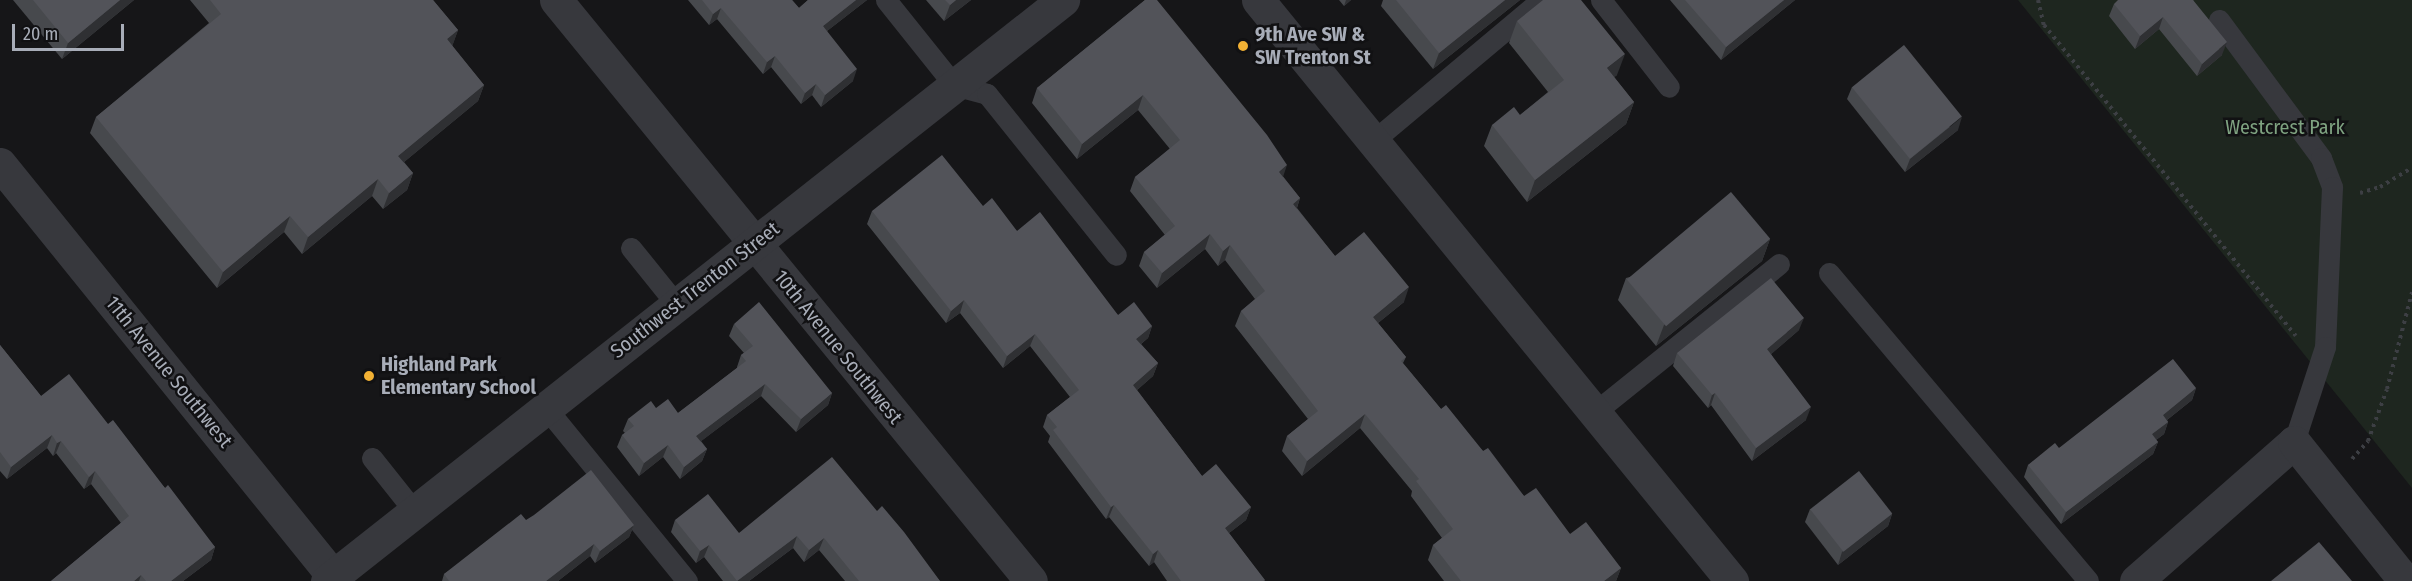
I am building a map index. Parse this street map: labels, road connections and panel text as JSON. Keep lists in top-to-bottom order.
{
  "streets": {
    "street": ["Southwest Trenton Street", "10th Avenue Southwest", "11th Avenue Southwest"]
  },
  "crossings": [
    ["Southwest Trenton Street", "10th Avenue Southwest"],
    ["Southwest Trenton Street", "11th Avenue Southwest"]
  ],
  "parks": ["Westcrest Park"],
  "places": ["9th Ave SW & SW Trenton St", "Highland Park Elementary School"],
  "scale_bar": "20 m"
}
